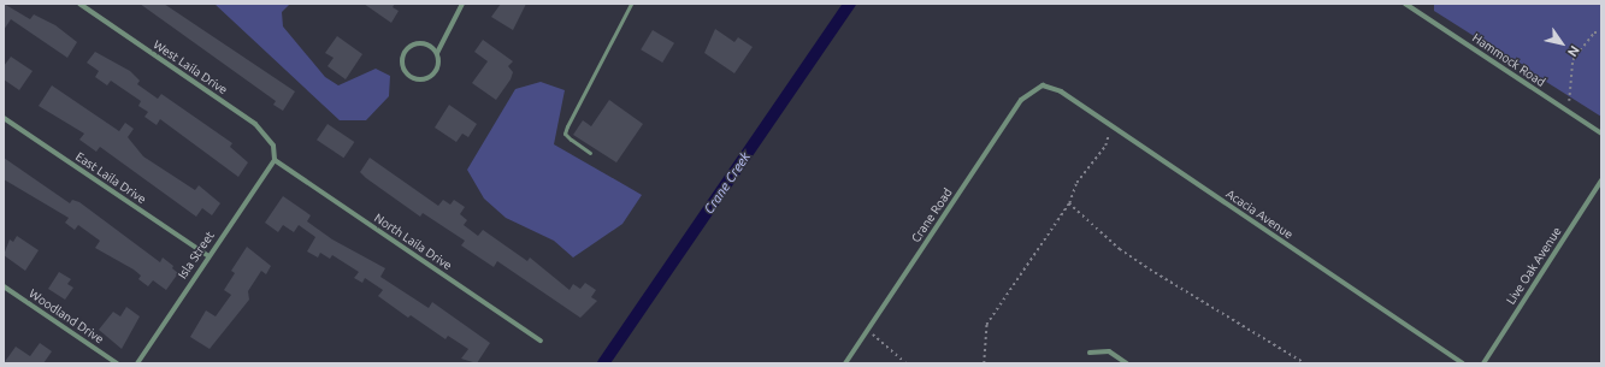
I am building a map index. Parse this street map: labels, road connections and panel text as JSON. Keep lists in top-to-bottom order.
{
  "streets": {
    "street": [
      "Hammock Road",
      "West Laila Drive",
      "East Laila Drive",
      "Acacia Avenue",
      "Crane Road",
      "North Laila Drive",
      "Isla Street",
      "Live Oak Avenue",
      "Woodland Drive"
    ]
  },
  "crossings": [
    ["West Laila Drive", "North Laila Drive"],
    ["West Laila Drive", "Isla Street"],
    ["East Laila Drive", "Isla Street"],
    ["Acacia Avenue", "Crane Road"],
    ["North Laila Drive", "Isla Street"]
  ],
  "water": ["Crane Creek"],
  "north": "bottom right"
}
